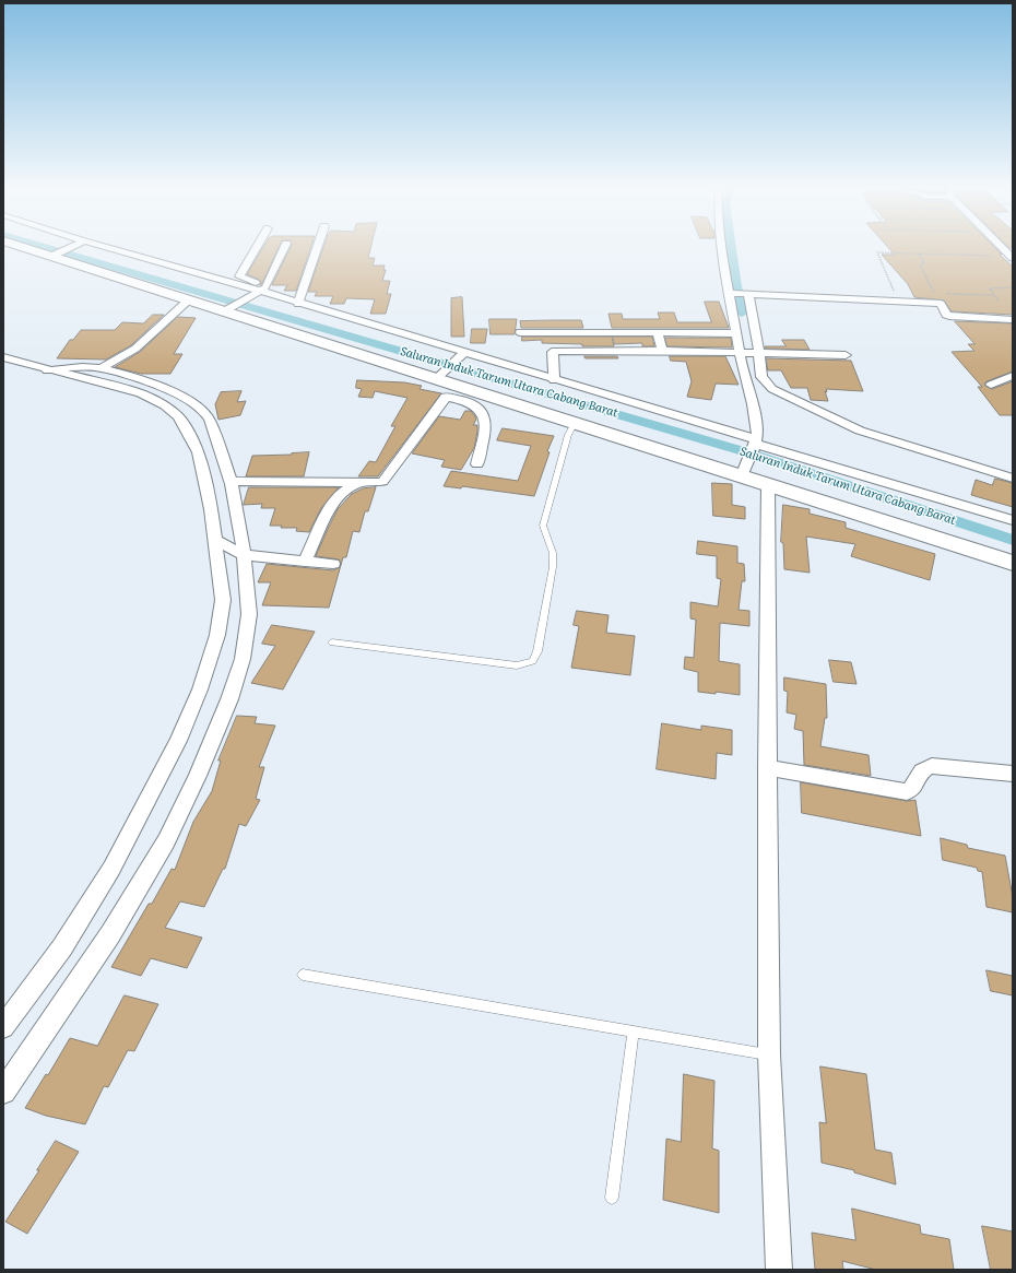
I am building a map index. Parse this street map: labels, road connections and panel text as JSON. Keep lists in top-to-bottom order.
{
  "water": ["Saluran Induk Tarum Utara Cabang Barat"]
}
